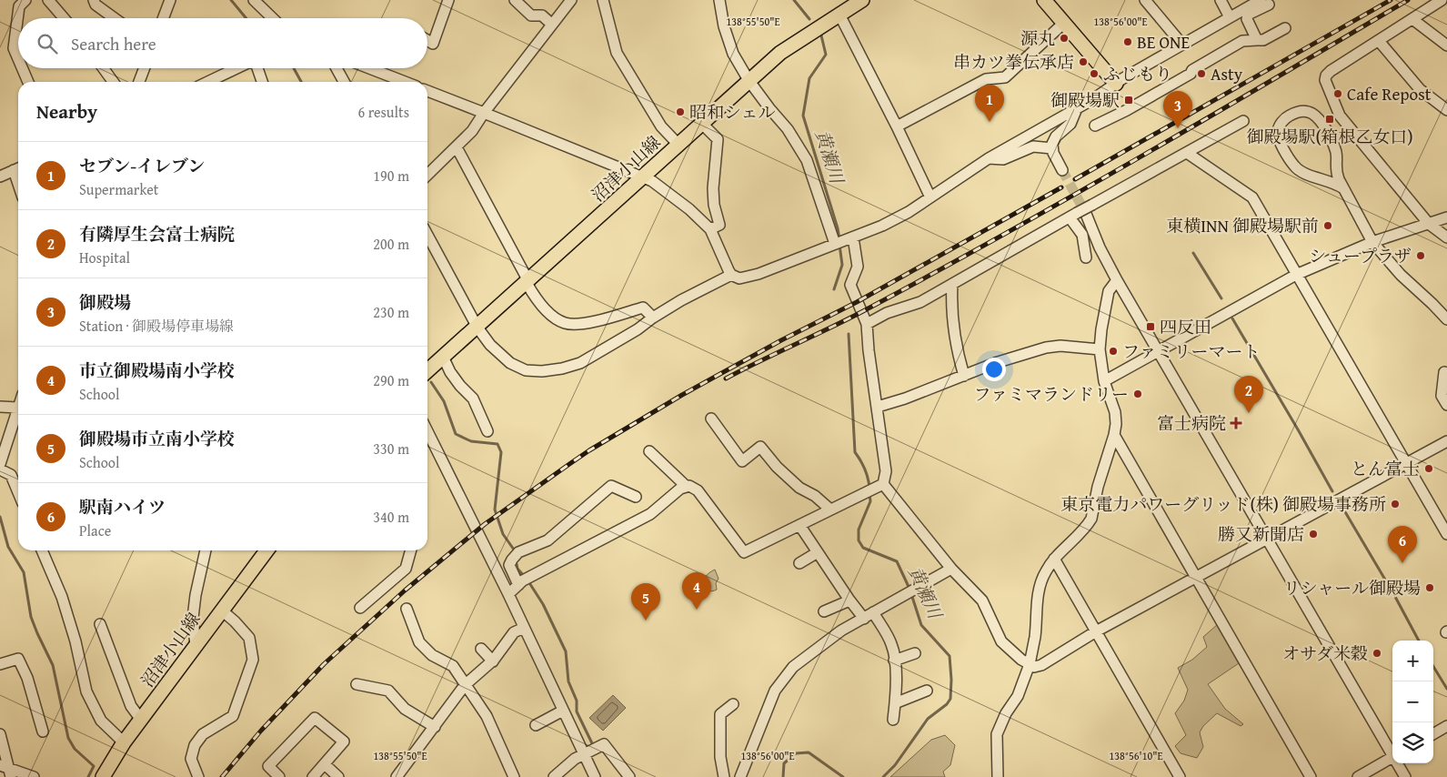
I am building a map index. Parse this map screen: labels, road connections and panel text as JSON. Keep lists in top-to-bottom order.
{
  "streets": {
    "main road": ["沼津小山線"]
  },
  "water": ["黄瀬川"],
  "places": {
    "other": [
      "源丸",
      "BE ONE",
      "串カツ拳伝承店",
      "ふじもり",
      "Asty",
      "Cafe Repost",
      "昭和シェル",
      "東横INN 御殿場駅前",
      "シュープラザ",
      "ファミリーマート",
      "ファミマランドリー",
      "とん富士",
      "東京電力パワーグリッド(株) 御殿場事務所",
      "勝又新聞店",
      "リシャール御殿場",
      "オサダ米穀"
    ],
    "transit": ["御殿場駅", "御殿場駅(箱根乙女口)", "四反田"],
    "health": ["富士病院"]
  },
  "page": {
    "search": "Search here",
    "heading": ["Nearby", "6 results"],
    "pins": [
      "1",
      "3",
      "2",
      "6",
      "4",
      "5"
    ],
    "list": [
      {
        "mark": "1",
        "name": "セブン-イレブン",
        "note": "Supermarket",
        "value": "190 m"
      },
      {
        "mark": "2",
        "name": "有隣厚生会富士病院",
        "note": "Hospital",
        "value": "200 m"
      },
      {
        "mark": "3",
        "name": "御殿場",
        "note": "Station · 御殿場停車場線",
        "value": "230 m"
      },
      {
        "mark": "4",
        "name": "市立御殿場南小学校",
        "note": "School",
        "value": "290 m"
      },
      {
        "mark": "5",
        "name": "御殿場市立南小学校",
        "note": "School",
        "value": "330 m"
      },
      {
        "mark": "6",
        "name": "駅南ハイツ",
        "note": "Place",
        "value": "340 m"
      }
    ],
    "map_buttons": ["+", "−"]
  },
  "coordinates": ["138°55'50\"E", "138°56'00\"E", "138°56'10\"E"]
}
